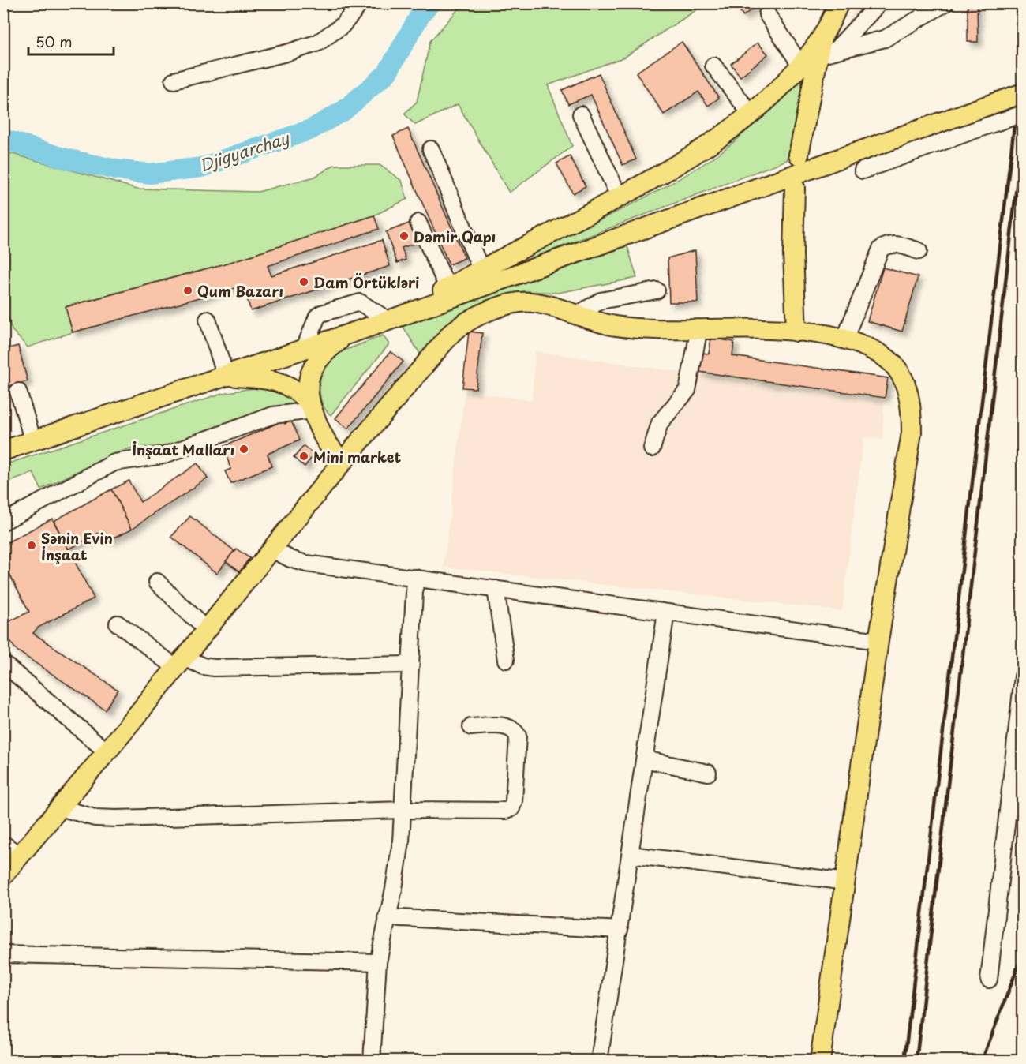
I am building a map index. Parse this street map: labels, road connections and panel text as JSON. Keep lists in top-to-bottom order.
{
  "water": ["Djigyarchay"],
  "places": [
    "Dəmir Qapı",
    "Dam Örtükləri",
    "Qum Bazarı",
    "İnşaat Malları",
    "Mini market",
    "Sənin Evin İnşaat"
  ],
  "scale_bar": "50 m"
}
